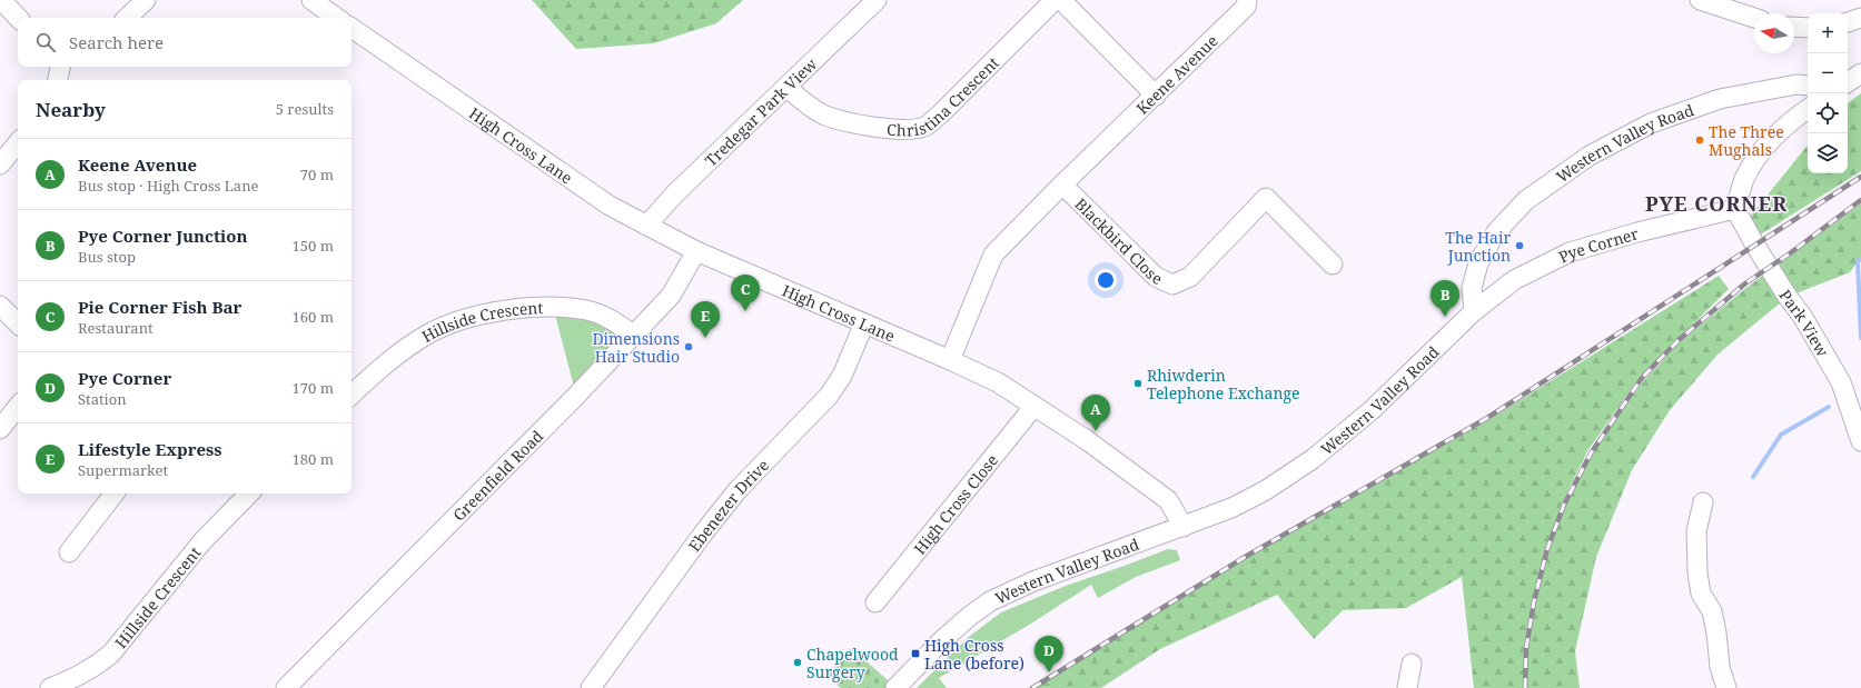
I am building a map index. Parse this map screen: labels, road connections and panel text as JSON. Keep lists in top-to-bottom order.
{
  "streets": {
    "street": [
      "Keene Avenue",
      "Christina Crescent",
      "Tredegar Park View",
      "Western Valley Road",
      "High Cross Lane",
      "Blackbird Close",
      "Pye Corner",
      "Park View",
      "Hillside Crescent",
      "Greenfield Road",
      "High Cross Close",
      "Ebenezer Drive"
    ]
  },
  "crossings": [
    ["Keene Avenue", "High Cross Lane"],
    ["Keene Avenue", "Blackbird Close"],
    ["Christina Crescent", "Tredegar Park View"],
    ["Tredegar Park View", "High Cross Lane"],
    ["Western Valley Road", "High Cross Lane"],
    ["Western Valley Road", "Pye Corner"],
    ["High Cross Lane", "Greenfield Road"],
    ["High Cross Lane", "High Cross Close"],
    ["High Cross Lane", "Ebenezer Drive"],
    ["Pye Corner", "Park View"],
    ["Hillside Crescent", "Greenfield Road"]
  ],
  "districts": ["PYE CORNER"],
  "places": {
    "other": [
      "The Three Mughals",
      "The Hair Junction",
      "Dimensions Hair Studio",
      "Rhiwderin Telephone Exchange",
      "Chapelwood Surgery"
    ],
    "transit": ["High Cross Lane (before)"]
  },
  "north": "left",
  "page": {
    "map_buttons": ["+", "−"],
    "search": "Search here",
    "heading": ["Nearby", "5 results"],
    "list": [
      {
        "mark": "A",
        "name": "Keene Avenue",
        "note": "Bus stop · High Cross Lane",
        "value": "70 m"
      },
      {
        "mark": "B",
        "name": "Pye Corner Junction",
        "note": "Bus stop",
        "value": "150 m"
      },
      {
        "mark": "C",
        "name": "Pie Corner Fish Bar",
        "note": "Restaurant",
        "value": "160 m"
      },
      {
        "mark": "D",
        "name": "Pye Corner",
        "note": "Station",
        "value": "170 m"
      },
      {
        "mark": "E",
        "name": "Lifestyle Express",
        "note": "Supermarket",
        "value": "180 m"
      }
    ],
    "pins": [
      "C",
      "B",
      "E",
      "A",
      "D"
    ]
  }
}
